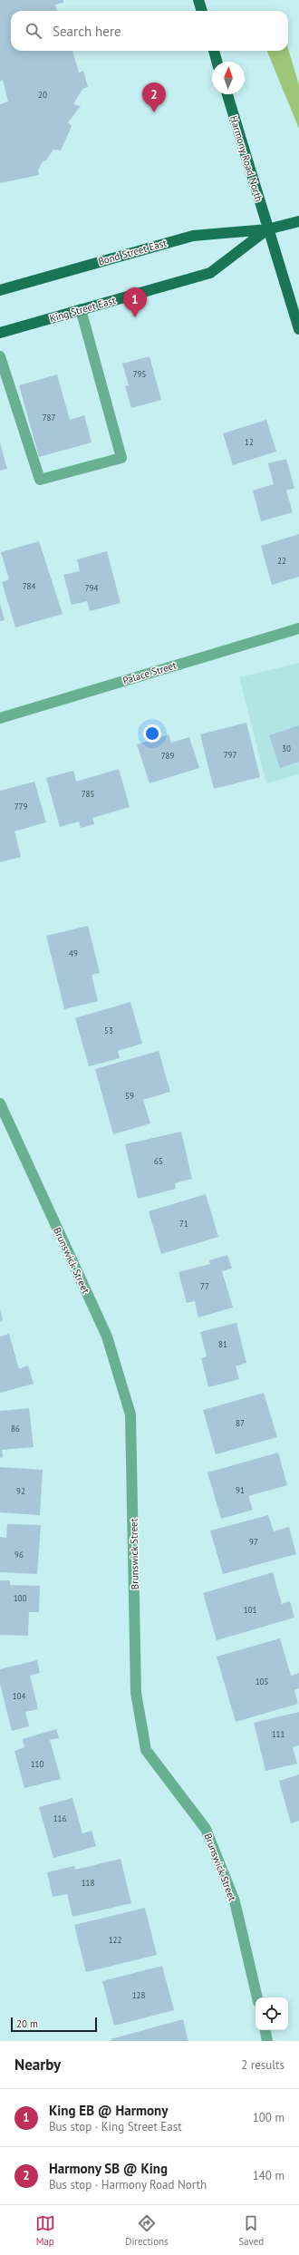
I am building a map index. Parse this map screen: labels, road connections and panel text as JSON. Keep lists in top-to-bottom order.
{
  "streets": {
    "main road": ["Harmony Road North", "Bond Street East", "King Street East"],
    "street": ["Palace Street", "Brunswick Street"]
  },
  "crossings": [
    ["Harmony Road North", "Bond Street East"],
    ["Harmony Road North", "King Street East"],
    ["Bond Street East", "King Street East"]
  ],
  "house_numbers": [
    "20",
    "795",
    "787",
    "12",
    "22",
    "784",
    "794",
    "30",
    "797",
    "789",
    "785",
    "779",
    "49",
    "53",
    "59",
    "65",
    "71",
    "77",
    "81",
    "87",
    "86",
    "91",
    "92",
    "97",
    "96",
    "100",
    "101",
    "105",
    "104",
    "111",
    "110",
    "116",
    "118",
    "122",
    "128"
  ],
  "scale_bar": "20 m",
  "north": "top",
  "page": {
    "search": "Search here",
    "pins": ["2", "1"],
    "scale": "20 m",
    "heading": ["Nearby", "2 results"],
    "list": [
      {
        "mark": "1",
        "name": "King EB @ Harmony",
        "note": "Bus stop · King Street East",
        "value": "100 m"
      },
      {
        "mark": "2",
        "name": "Harmony SB @ King",
        "note": "Bus stop · Harmony Road North",
        "value": "140 m"
      }
    ],
    "nav": ["Map", "Directions", "Saved"]
  }
}
